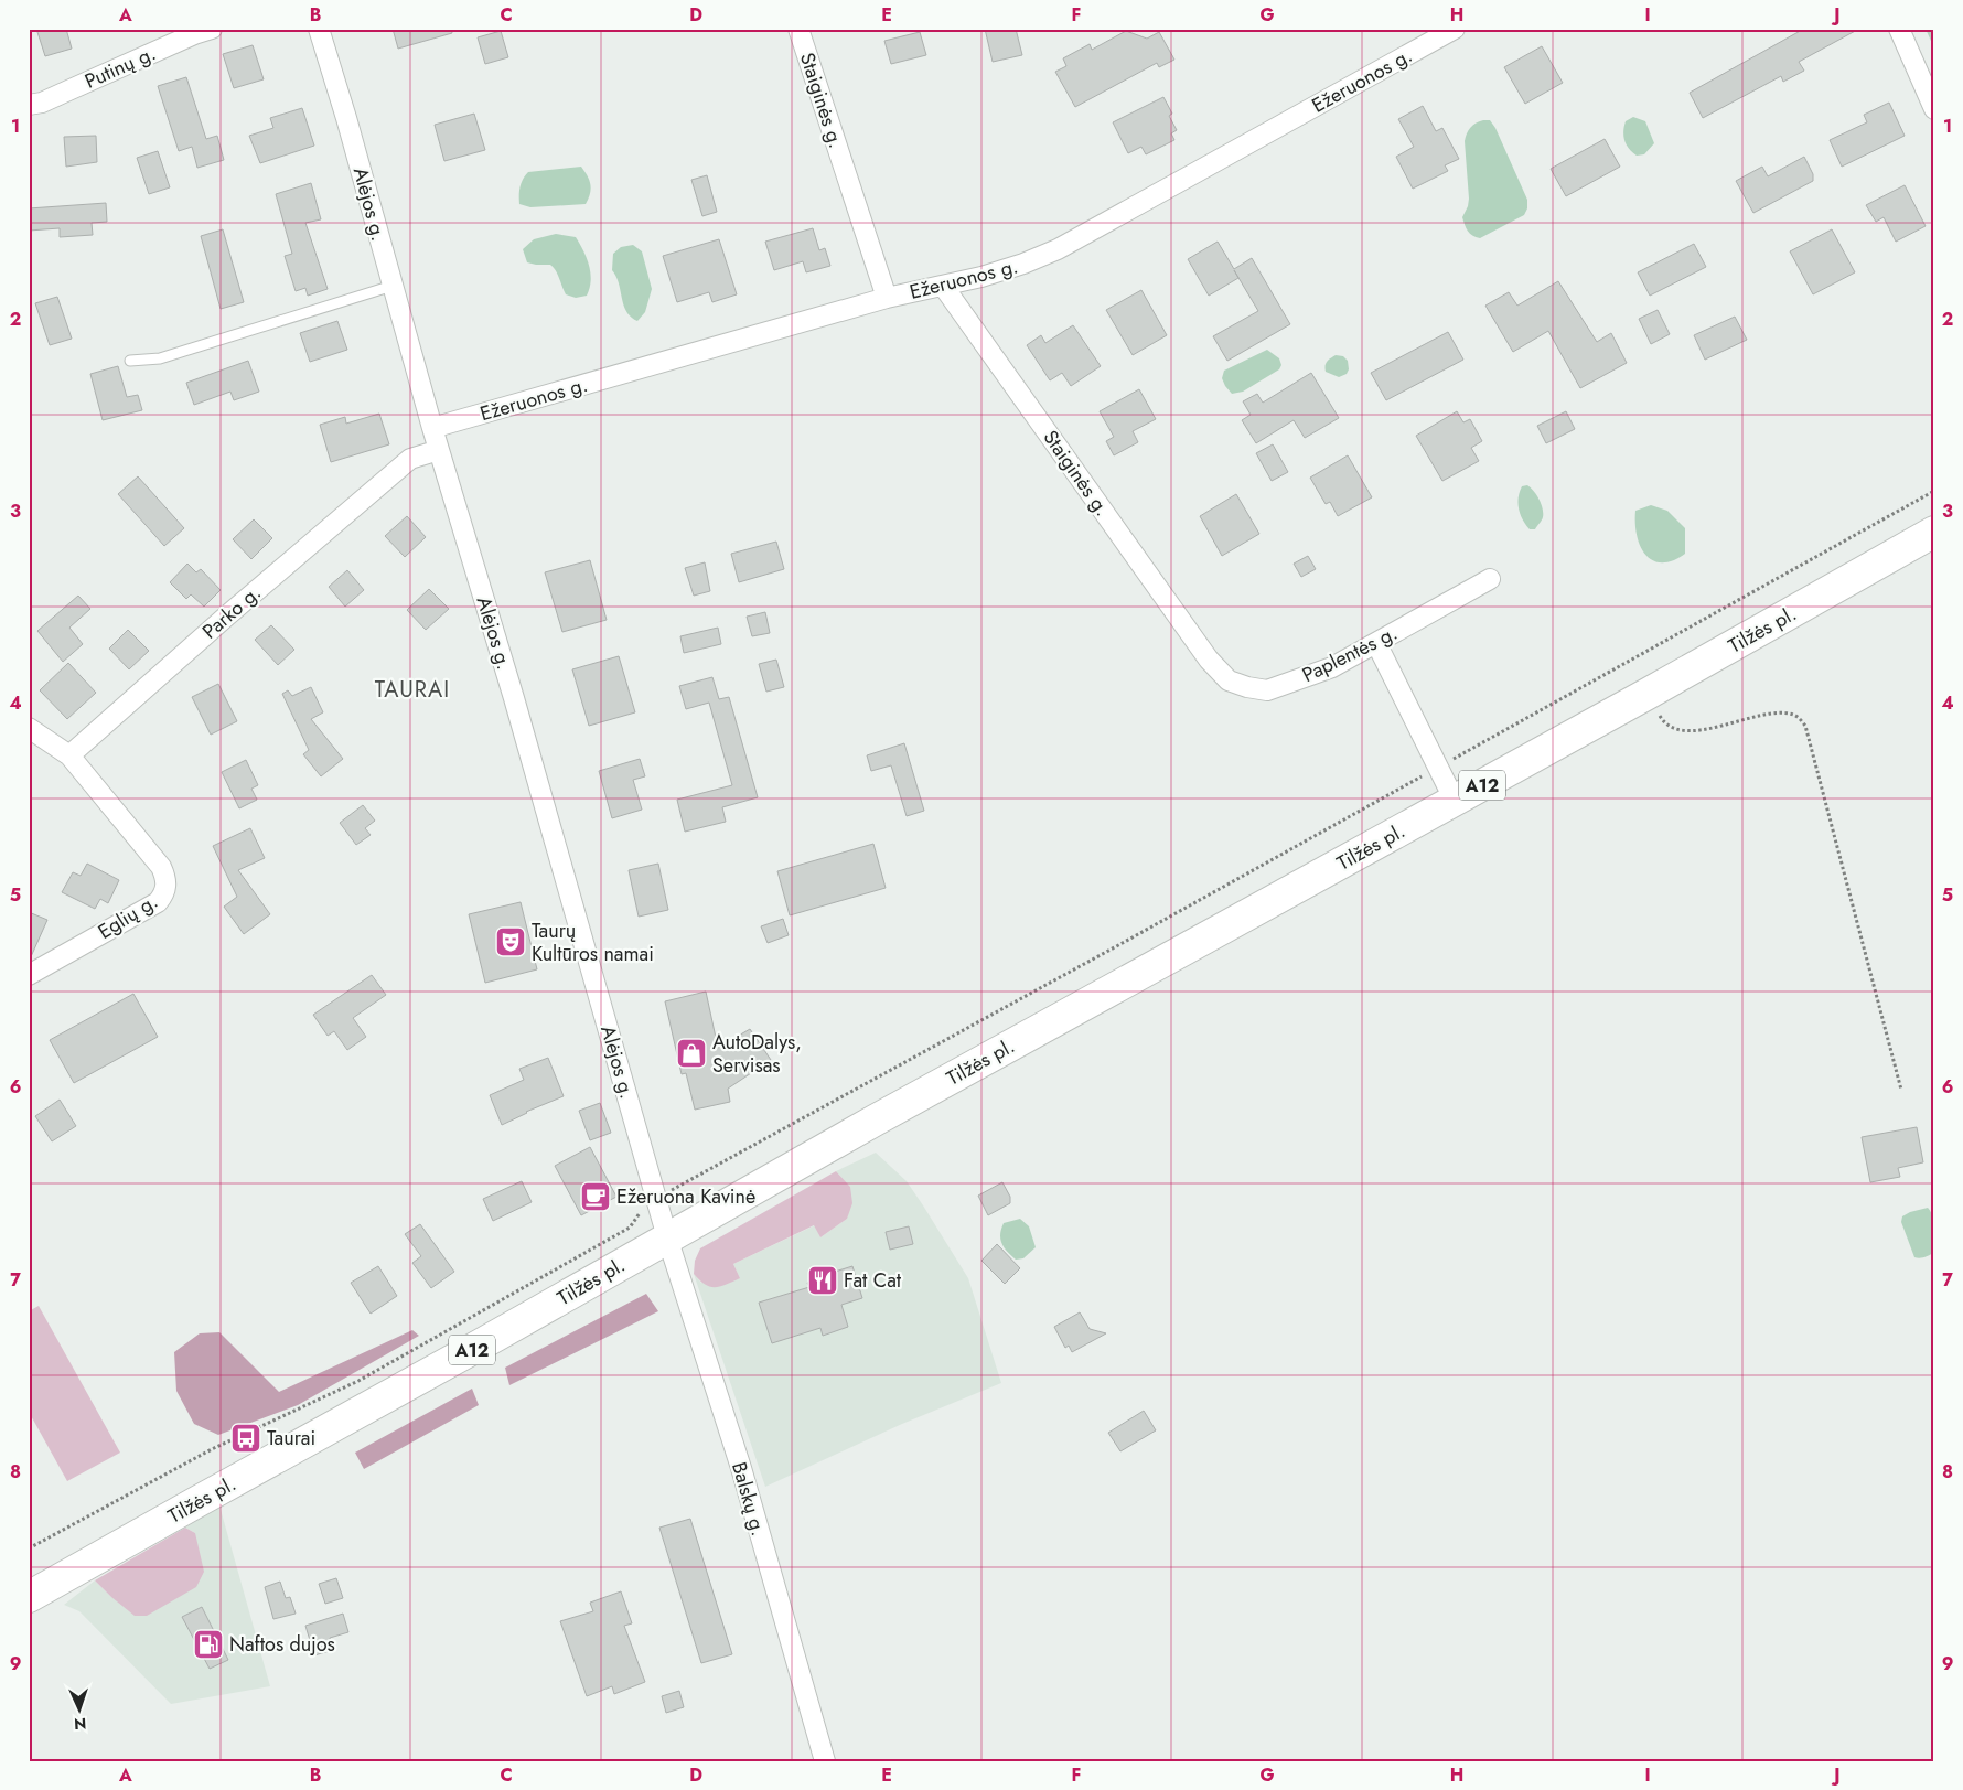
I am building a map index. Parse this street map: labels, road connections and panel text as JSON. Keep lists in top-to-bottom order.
{
  "streets": {
    "highway": ["Tilžės pl.", "A12"],
    "street": [
      "Putinų g.",
      "Ežeruonos g.",
      "Staiginės g.",
      "Alėjos g.",
      "Parko g.",
      "Paplentės g.",
      "Eglių g.",
      "Balskų g."
    ]
  },
  "crossings": [
    ["Ežeruonos g.", "Staiginės g."],
    ["Ežeruonos g.", "Alėjos g."],
    ["Staiginės g.", "Paplentės g."],
    ["Alėjos g.", "Parko g."],
    ["Alėjos g.", "Tilžės pl."],
    ["Alėjos g.", "Balskų g."],
    ["Parko g.", "Eglių g."],
    ["Tilžės pl.", "Balskų g."]
  ],
  "districts": ["TAURAI"],
  "places": {
    "theatre": ["Taurų Kultūros namai"],
    "shop": ["AutoDalys, Servisas"],
    "cafe": ["Ežeruona Kavinė"],
    "restaurant": ["Fat Cat"],
    "bus stop": ["Taurai"],
    "fuel station": ["Naftos dujos"]
  },
  "north": "bottom",
  "grid": {
    "columns": [
      "A",
      "B",
      "C",
      "D",
      "E",
      "F",
      "G",
      "H",
      "I",
      "J"
    ],
    "rows": [
      "1",
      "2",
      "3",
      "4",
      "5",
      "6",
      "7",
      "8",
      "9"
    ]
  }
}
